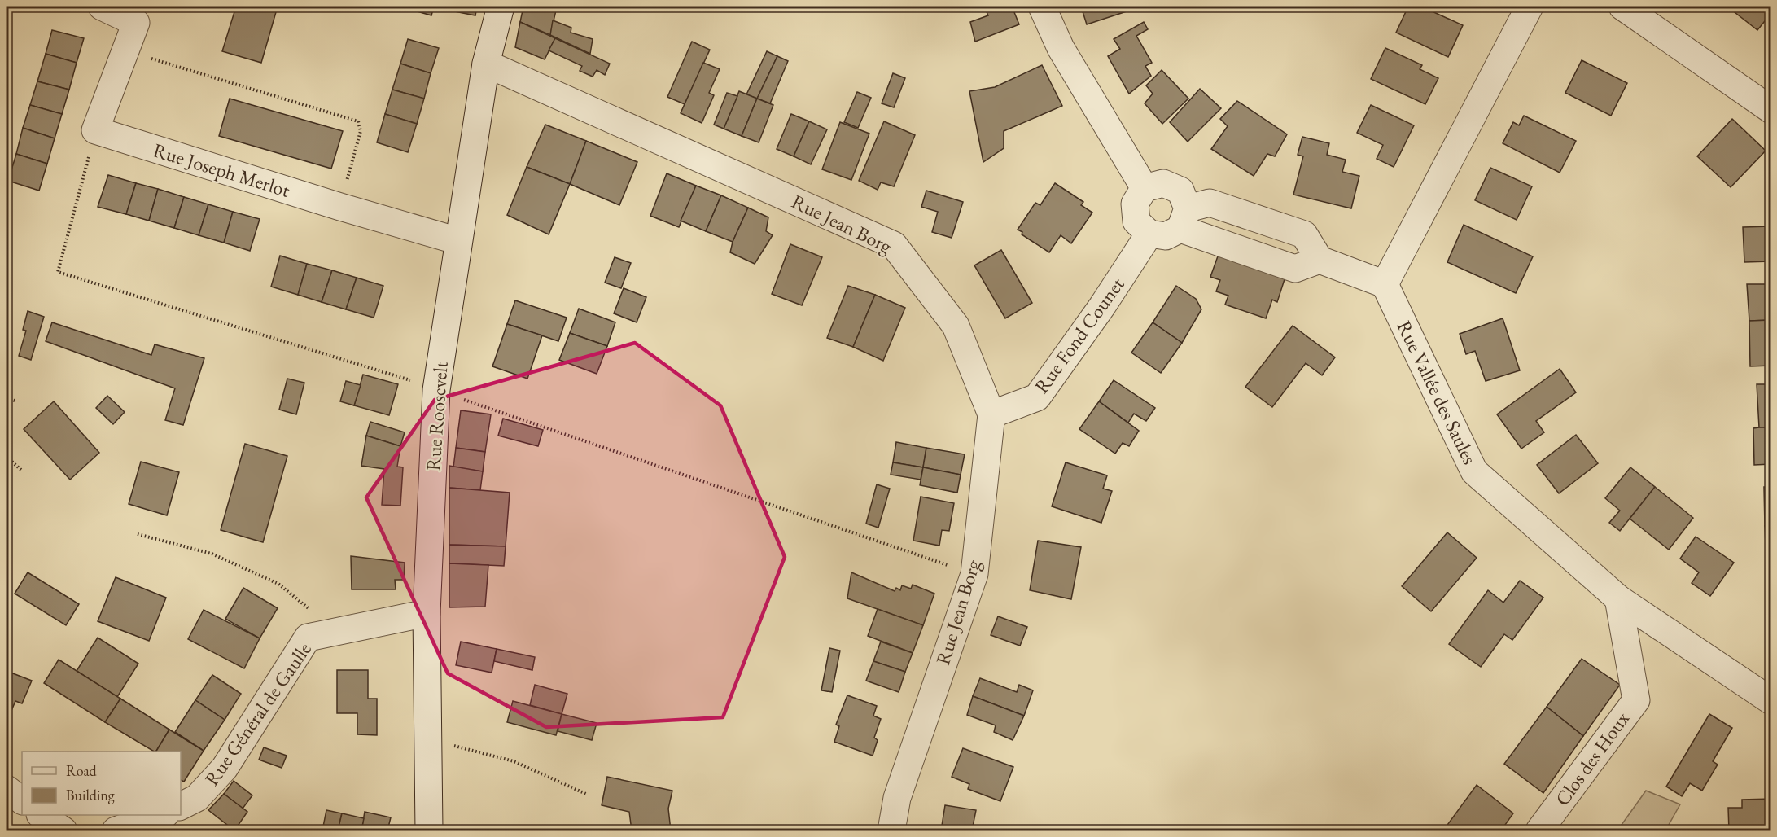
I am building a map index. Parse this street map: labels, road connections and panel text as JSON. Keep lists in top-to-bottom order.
{
  "streets": {
    "street": [
      "Rue Joseph Merlot",
      "Rue Jean Borg",
      "Rue Fond Counet",
      "Rue Vallée des Saules",
      "Rue Roosevelt",
      "Rue Général de Gaulle",
      "Clos des Houx"
    ]
  },
  "crossings": [
    ["Rue Joseph Merlot", "Rue Roosevelt"],
    ["Rue Jean Borg", "Rue Fond Counet"],
    ["Rue Jean Borg", "Rue Roosevelt"],
    ["Rue Vallée des Saules", "Clos des Houx"],
    ["Rue Roosevelt", "Rue Général de Gaulle"]
  ],
  "legend": ["Road", "Building"]
}
